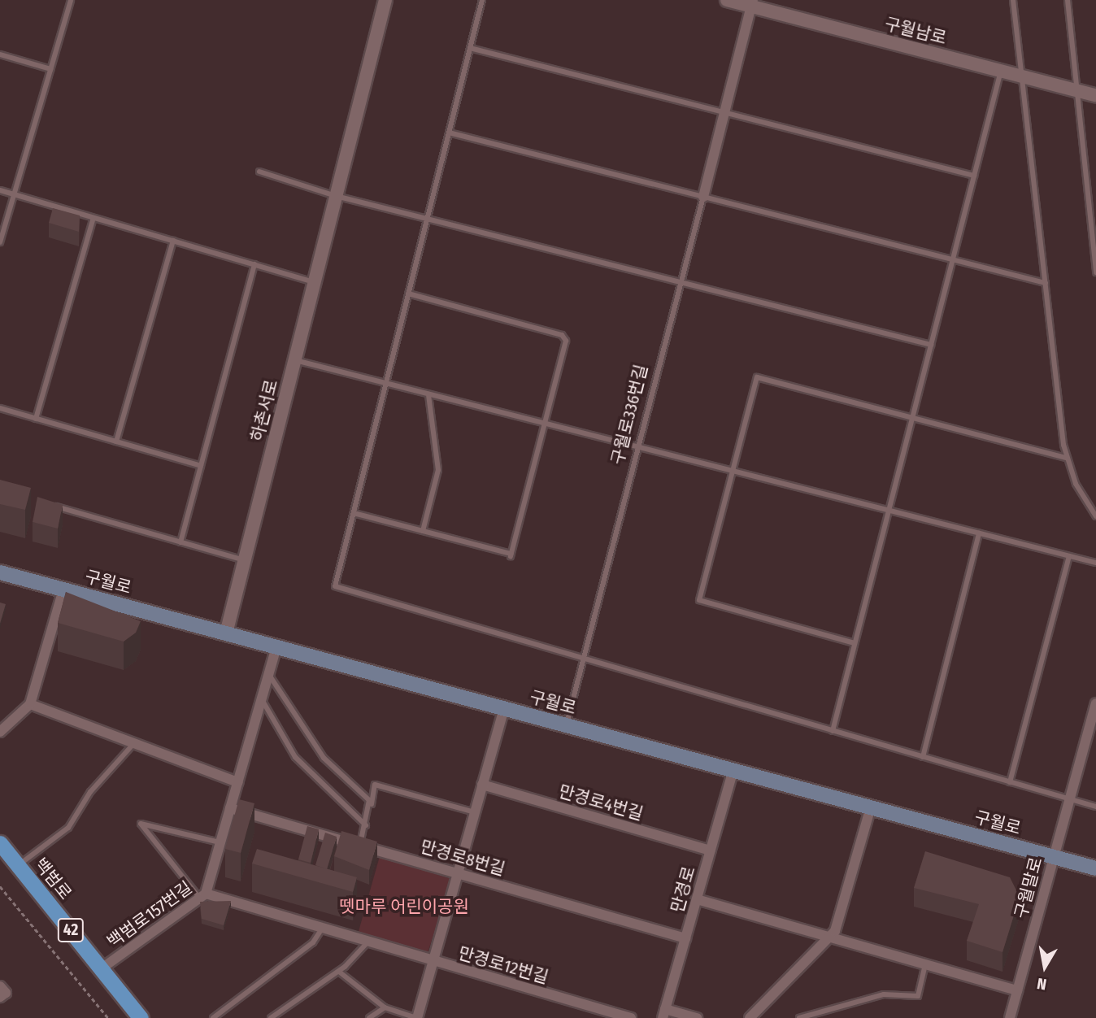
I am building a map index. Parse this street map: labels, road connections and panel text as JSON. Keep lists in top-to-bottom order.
{
  "streets": {
    "main road": ["구월로", "백범로", "42"],
    "street": [
      "구월남로",
      "하촌서로",
      "구월로336번길",
      "만경로4번길",
      "만경로8번길",
      "구월말로",
      "만경로",
      "백범로157번길",
      "만경로12번길"
    ]
  },
  "crossings": [
    ["구월남로", "구월로336번길"],
    ["하촌서로", "구월로"],
    ["구월로336번길", "구월로"],
    ["구월로", "구월말로"],
    ["구월로", "만경로"],
    ["구월로", "백범로157번길"],
    ["만경로4번길", "만경로"],
    ["만경로8번길", "만경로"],
    ["만경로8번길", "백범로157번길"],
    ["백범로", "백범로157번길"],
    ["백범로157번길", "만경로12번길"]
  ],
  "parks": ["뗏마루 어린이공원"],
  "north": "bottom"
}
